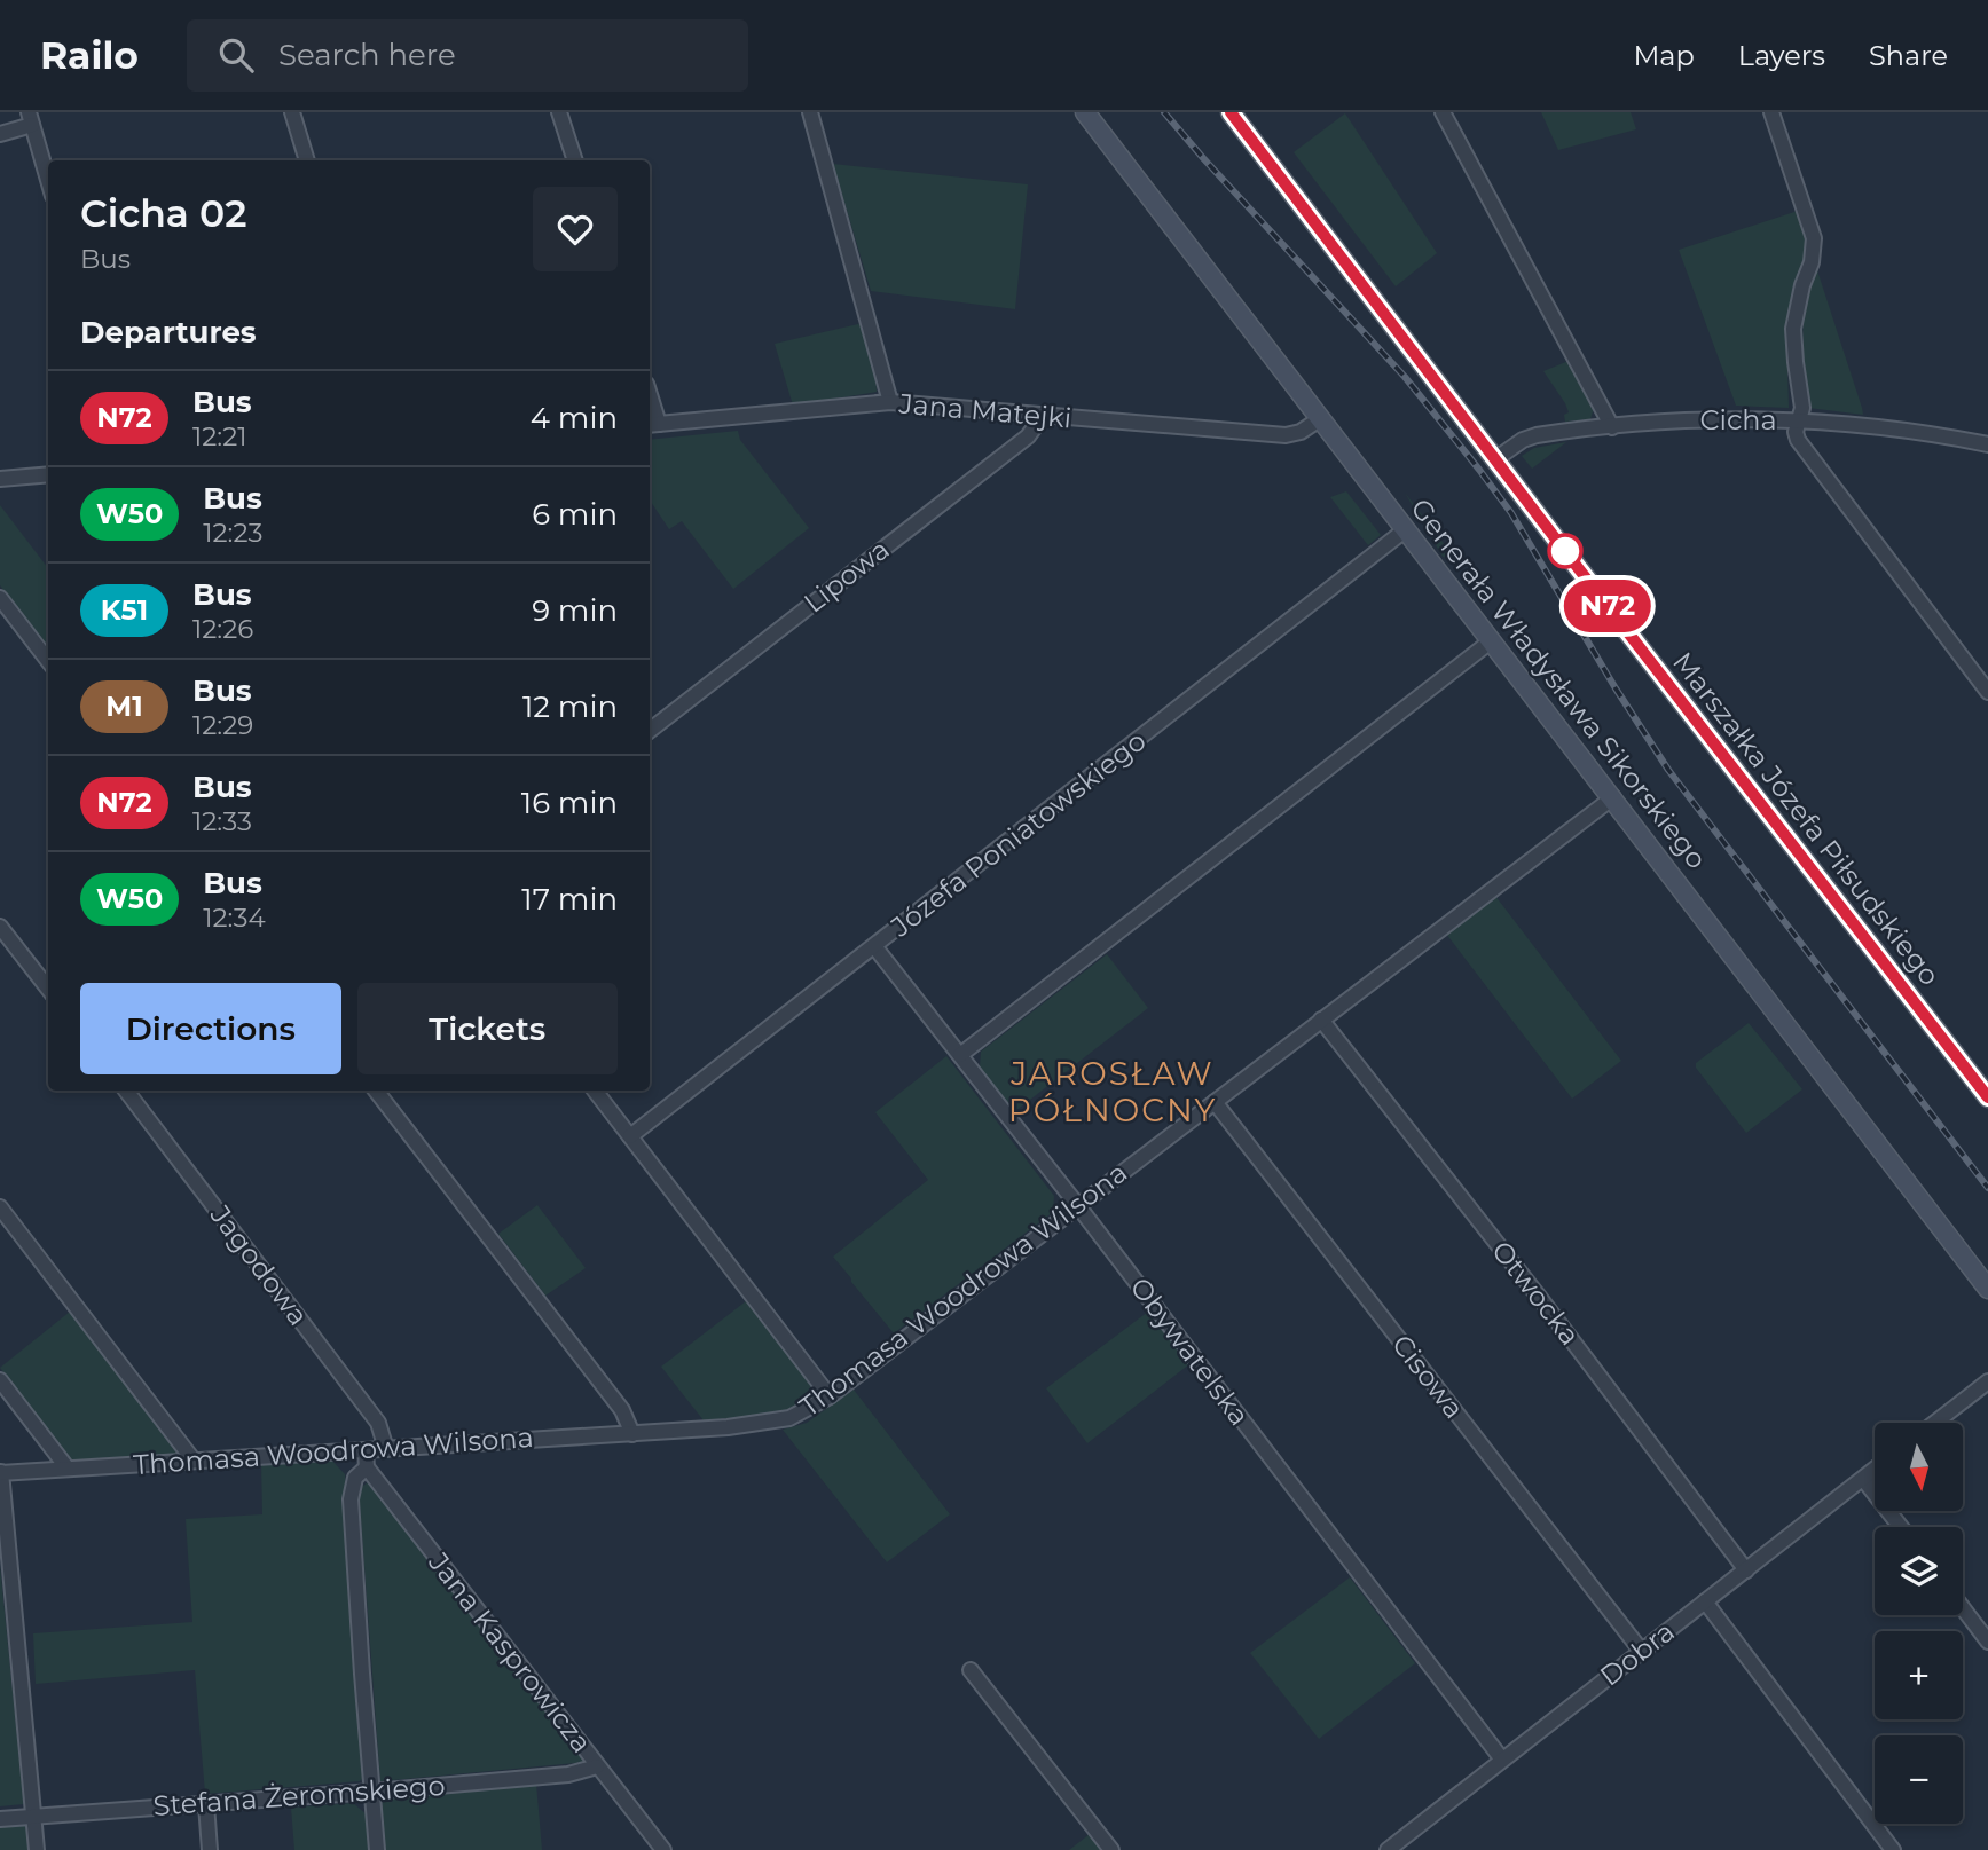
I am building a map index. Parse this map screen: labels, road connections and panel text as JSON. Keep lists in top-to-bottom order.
{
  "streets": {
    "main road": ["Generała Władysława Sikorskiego", "Marszałka Józefa Piłsudskiego"],
    "street": [
      "Jana Matejki",
      "Cicha",
      "Lipowa",
      "Józefa Poniatowskiego",
      "Jagodowa",
      "Thomasa Woodrowa Wilsona",
      "Otwocka",
      "Obywatelska",
      "Cisowa",
      "Jana Kasprowicza",
      "Dobra",
      "Stefana Żeromskiego"
    ]
  },
  "crossings": [
    ["Jana Matejki", "Lipowa"],
    ["Jana Matejki", "Generała Władysława Sikorskiego"],
    ["Cicha", "Marszałka Józefa Piłsudskiego"],
    ["Generała Władysława Sikorskiego", "Józefa Poniatowskiego"],
    ["Generała Władysława Sikorskiego", "Thomasa Woodrowa Wilsona"],
    ["Józefa Poniatowskiego", "Obywatelska"],
    ["Jagodowa", "Thomasa Woodrowa Wilsona"],
    ["Thomasa Woodrowa Wilsona", "Otwocka"],
    ["Thomasa Woodrowa Wilsona", "Obywatelska"],
    ["Thomasa Woodrowa Wilsona", "Cisowa"],
    ["Otwocka", "Dobra"],
    ["Obywatelska", "Dobra"],
    ["Cisowa", "Dobra"],
    ["Jana Kasprowicza", "Stefana Żeromskiego"]
  ],
  "districts": ["JAROSŁAW PÓŁNOCNY"],
  "lines": ["bus line N72"],
  "north": "bottom",
  "page": {
    "header": "Railo",
    "search": "Search here",
    "nav": ["Map", "Layers", "Share"],
    "on_map": "N72",
    "heading": [
      ["Cicha 02", "Bus"],
      "Departures"
    ],
    "list": [
      {
        "mark": "N72",
        "name": "Bus",
        "note": "12:21",
        "value": "4 min"
      },
      {
        "mark": "W50",
        "name": "Bus",
        "note": "12:23",
        "value": "6 min"
      },
      {
        "mark": "K51",
        "name": "Bus",
        "note": "12:26",
        "value": "9 min"
      },
      {
        "mark": "M1",
        "name": "Bus",
        "note": "12:29",
        "value": "12 min"
      },
      {
        "mark": "N72",
        "name": "Bus",
        "note": "12:33",
        "value": "16 min"
      },
      {
        "mark": "W50",
        "name": "Bus",
        "note": "12:34",
        "value": "17 min"
      }
    ],
    "buttons": ["Directions", "Tickets"],
    "map_buttons": ["+", "−"]
  }
}
